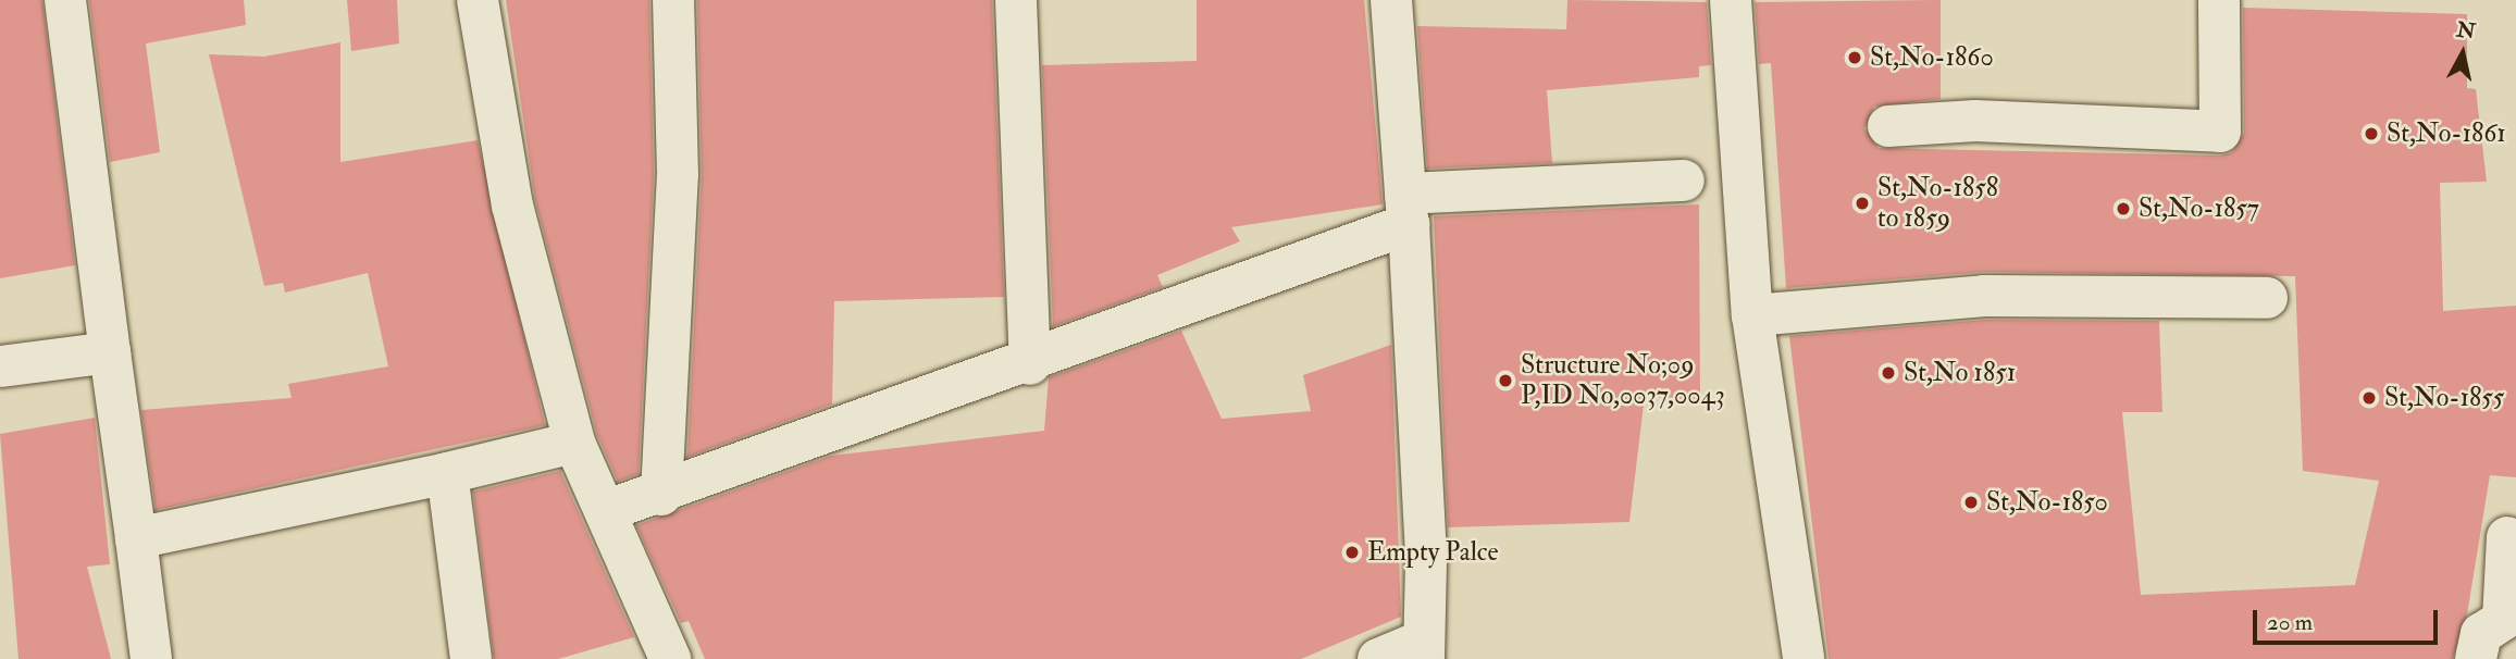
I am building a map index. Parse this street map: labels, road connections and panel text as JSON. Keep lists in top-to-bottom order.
{
  "places": [
    "St,No-1860",
    "St,No-1861",
    "St,No-1858 to 1859",
    "St,No-1857",
    "St,No 1851",
    "Structure No;09 P,ID No,0037,0043",
    "St,No-1855",
    "St,No-1850",
    "Empty Palce"
  ],
  "scale_bar": "20 m",
  "north": "top"
}
